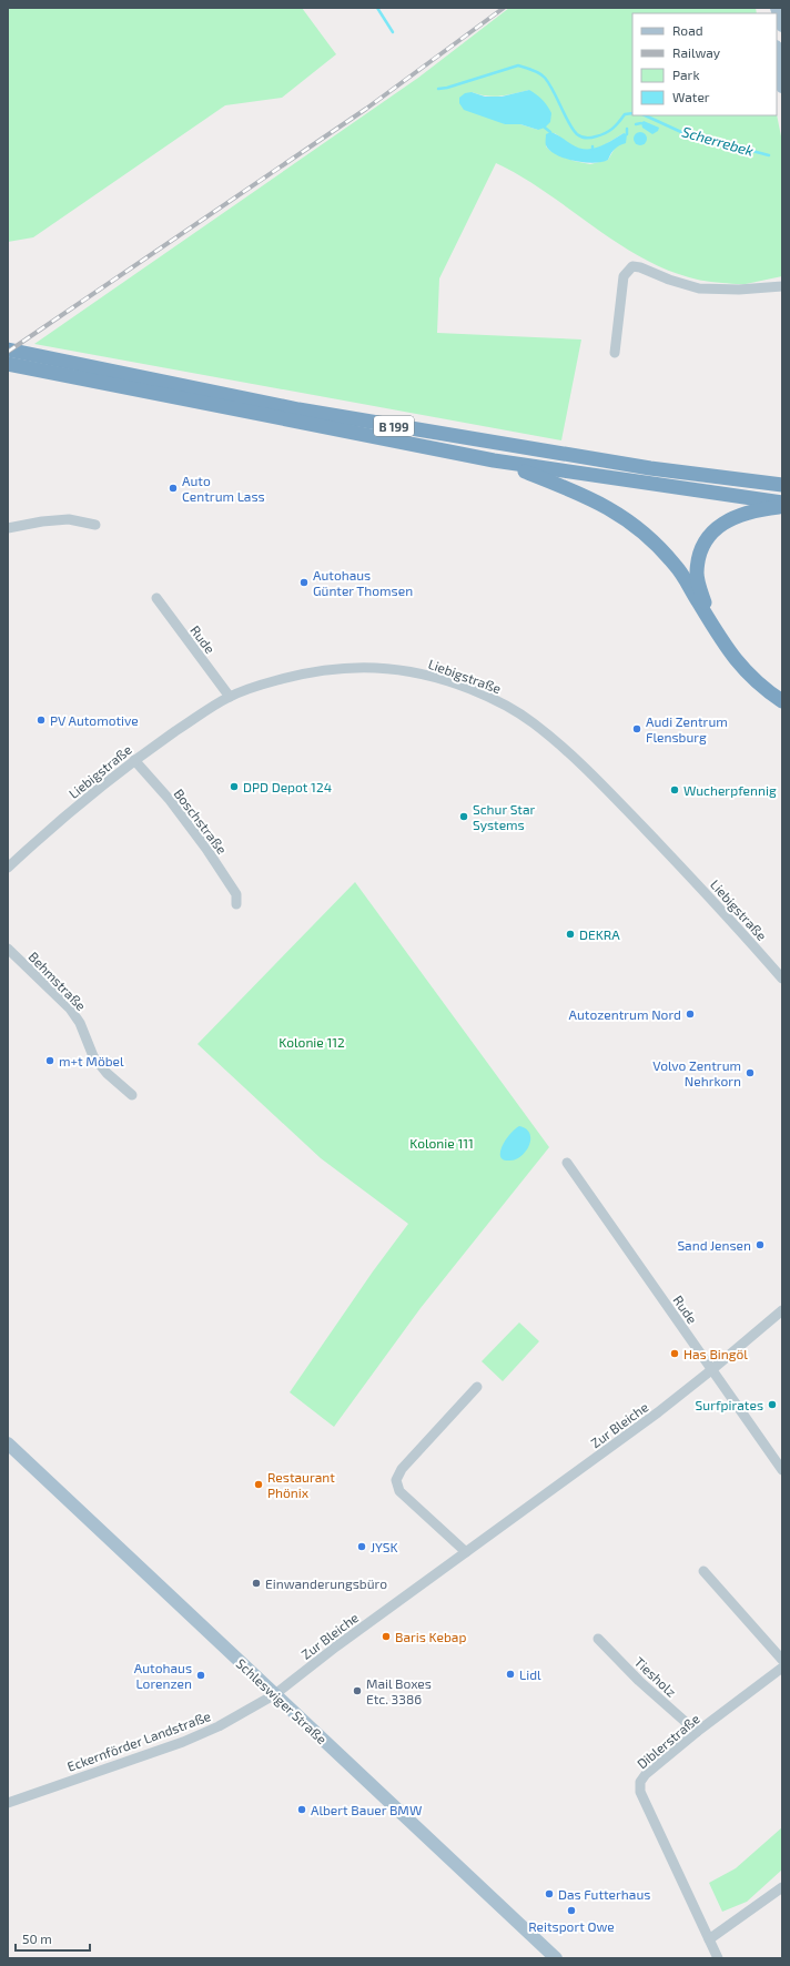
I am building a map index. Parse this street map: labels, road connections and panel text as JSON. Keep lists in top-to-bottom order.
{
  "streets": {
    "highway": ["B 199"],
    "main road": ["Schleswiger Straße"],
    "street": [
      "Rude",
      "Liebigstraße",
      "Boschstraße",
      "Behmstraße",
      "Zur Bleiche",
      "Tiesholz",
      "Eckernförder Landstraße",
      "Diblerstraße"
    ]
  },
  "crossings": [
    ["Rude", "Liebigstraße"],
    ["Rude", "Zur Bleiche"],
    ["Liebigstraße", "Boschstraße"],
    ["Zur Bleiche", "Schleswiger Straße"],
    ["Zur Bleiche", "Eckernförder Landstraße"],
    ["Tiesholz", "Diblerstraße"],
    ["Schleswiger Straße", "Eckernförder Landstraße"]
  ],
  "water": ["Scherrebek"],
  "parks": ["Kolonie 112", "Kolonie 111"],
  "places": [
    "Auto Centrum Lass",
    "Autohaus Günter Thomsen",
    "PV Automotive",
    "Audi Zentrum Flensburg",
    "DPD Depot 124",
    "Wucherpfennig",
    "Schur Star Systems",
    "DEKRA",
    "Autozentrum Nord",
    "m+t Möbel",
    "Volvo Zentrum Nehrkorn",
    "Sand Jensen",
    "Has Bingöl",
    "Surfpirates",
    "Restaurant Phönix",
    "JYSK",
    "Einwanderungsbüro",
    "Baris Kebap",
    "Lidl",
    "Autohaus Lorenzen",
    "Mail Boxes Etc. 3386",
    "Albert Bauer BMW",
    "Das Futterhaus",
    "Reitsport Owe"
  ],
  "legend": [
    "Road",
    "Railway",
    "Park",
    "Water"
  ],
  "scale_bar": "50 m"
}
